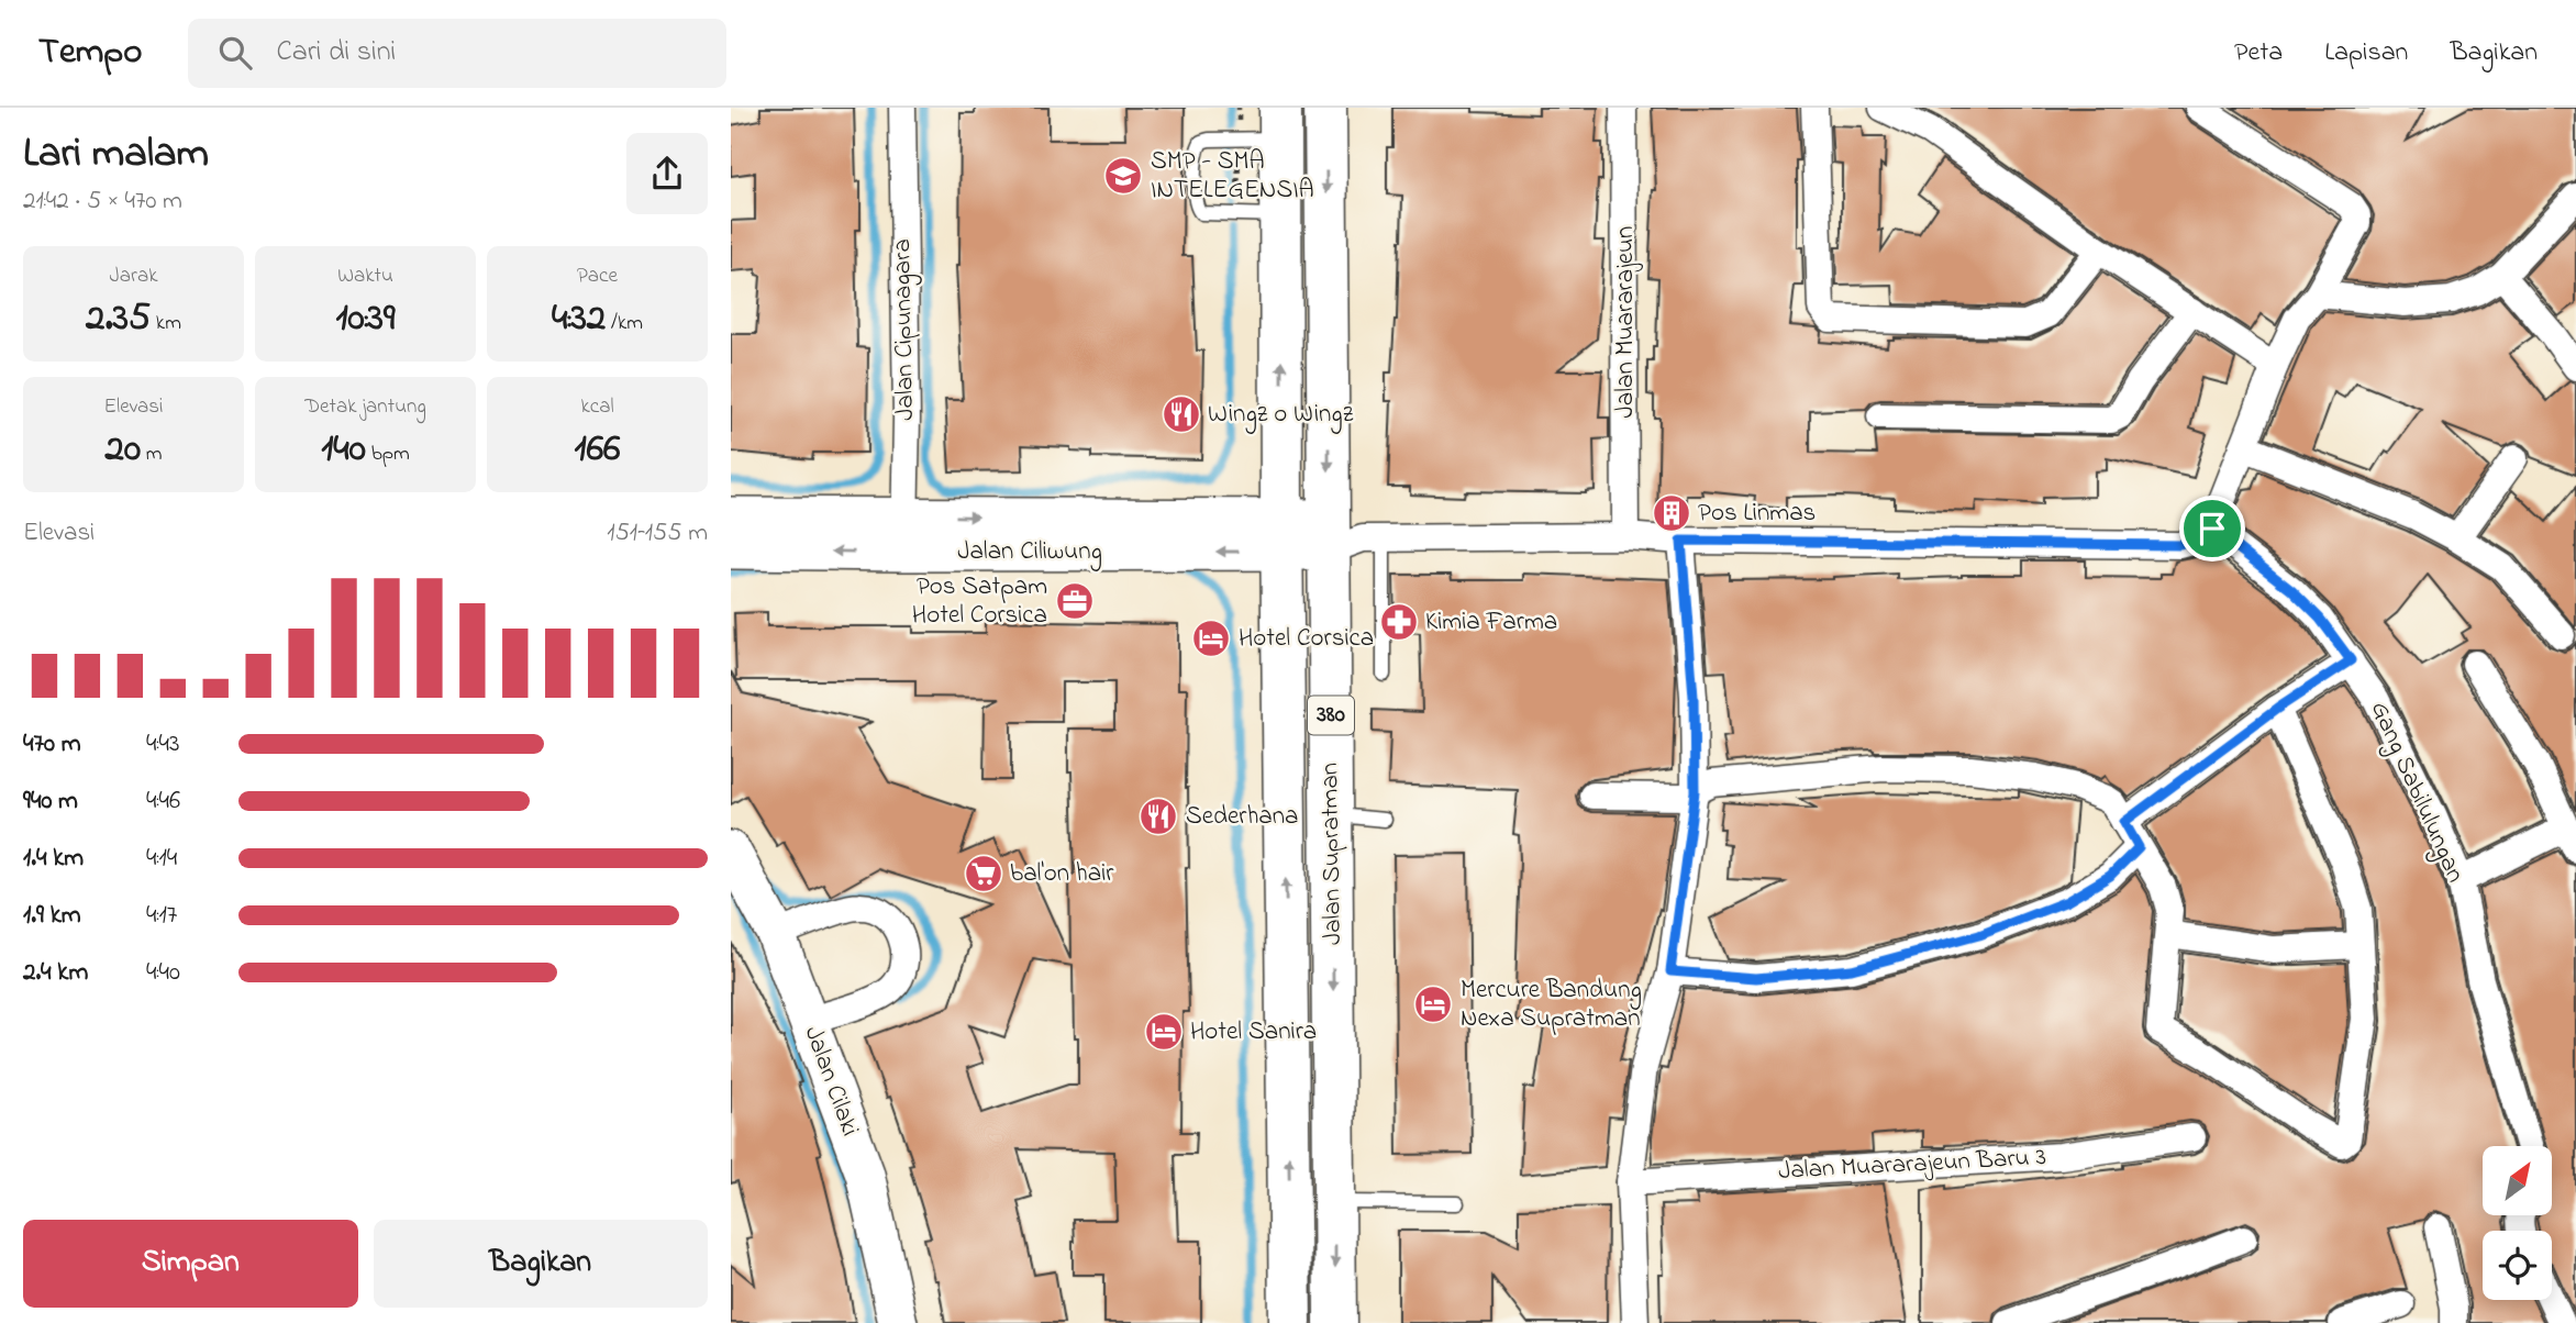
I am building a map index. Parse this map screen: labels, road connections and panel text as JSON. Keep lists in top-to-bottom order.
{
  "streets": {
    "main road": ["380", "Jalan Supratman"],
    "street": [
      "Jalan Muararajeun",
      "Jalan Cipunagara",
      "Jalan Ciliwung",
      "Gang Sabilulungan",
      "Jalan Cilaki",
      "Jalan Muararajeun Baru 3"
    ]
  },
  "crossings": [
    ["Jalan Cipunagara", "Jalan Ciliwung"],
    ["Jalan Ciliwung", "Jalan Supratman"]
  ],
  "places": {
    "school or university": ["SMP - SMA INTELEGENSIA"],
    "restaurant": ["Wingz o Wingz", "Sederhana"],
    "building": ["Pos Linmas"],
    "office": ["Pos Satpam Hotel Corsica"],
    "pharmacy": ["Kimia Farma"],
    "hotel": ["Hotel Corsica", "Mercure Bandung Nexa Supratman", "Hotel Sanira"],
    "supermarket": ["bal'on hair"]
  },
  "north": "top right",
  "page": {
    "header": "Tempo",
    "search": "Cari di sini",
    "nav": ["Peta", "Lapisan", "Bagikan"],
    "heading": ["Lari malam", "21:42 · 5 × 470 m"],
    "stats": [
      ["Jarak", "2.35 km"],
      ["Waktu", "10:39"],
      ["Pace", "4:32 /km"],
      ["Elevasi", "20 m"],
      ["Detak jantung", "140 bpm"],
      ["kcal", "166"]
    ],
    "chart": ["Elevasi", "151–155 m"],
    "list": [
      {
        "name": "470 m",
        "note": "4:43"
      },
      {
        "name": "940 m",
        "note": "4:46"
      },
      {
        "name": "1.4 km",
        "note": "4:14"
      },
      {
        "name": "1.9 km",
        "note": "4:17"
      },
      {
        "name": "2.4 km",
        "note": "4:40"
      }
    ],
    "buttons": ["Simpan", "Bagikan"]
  }
}
